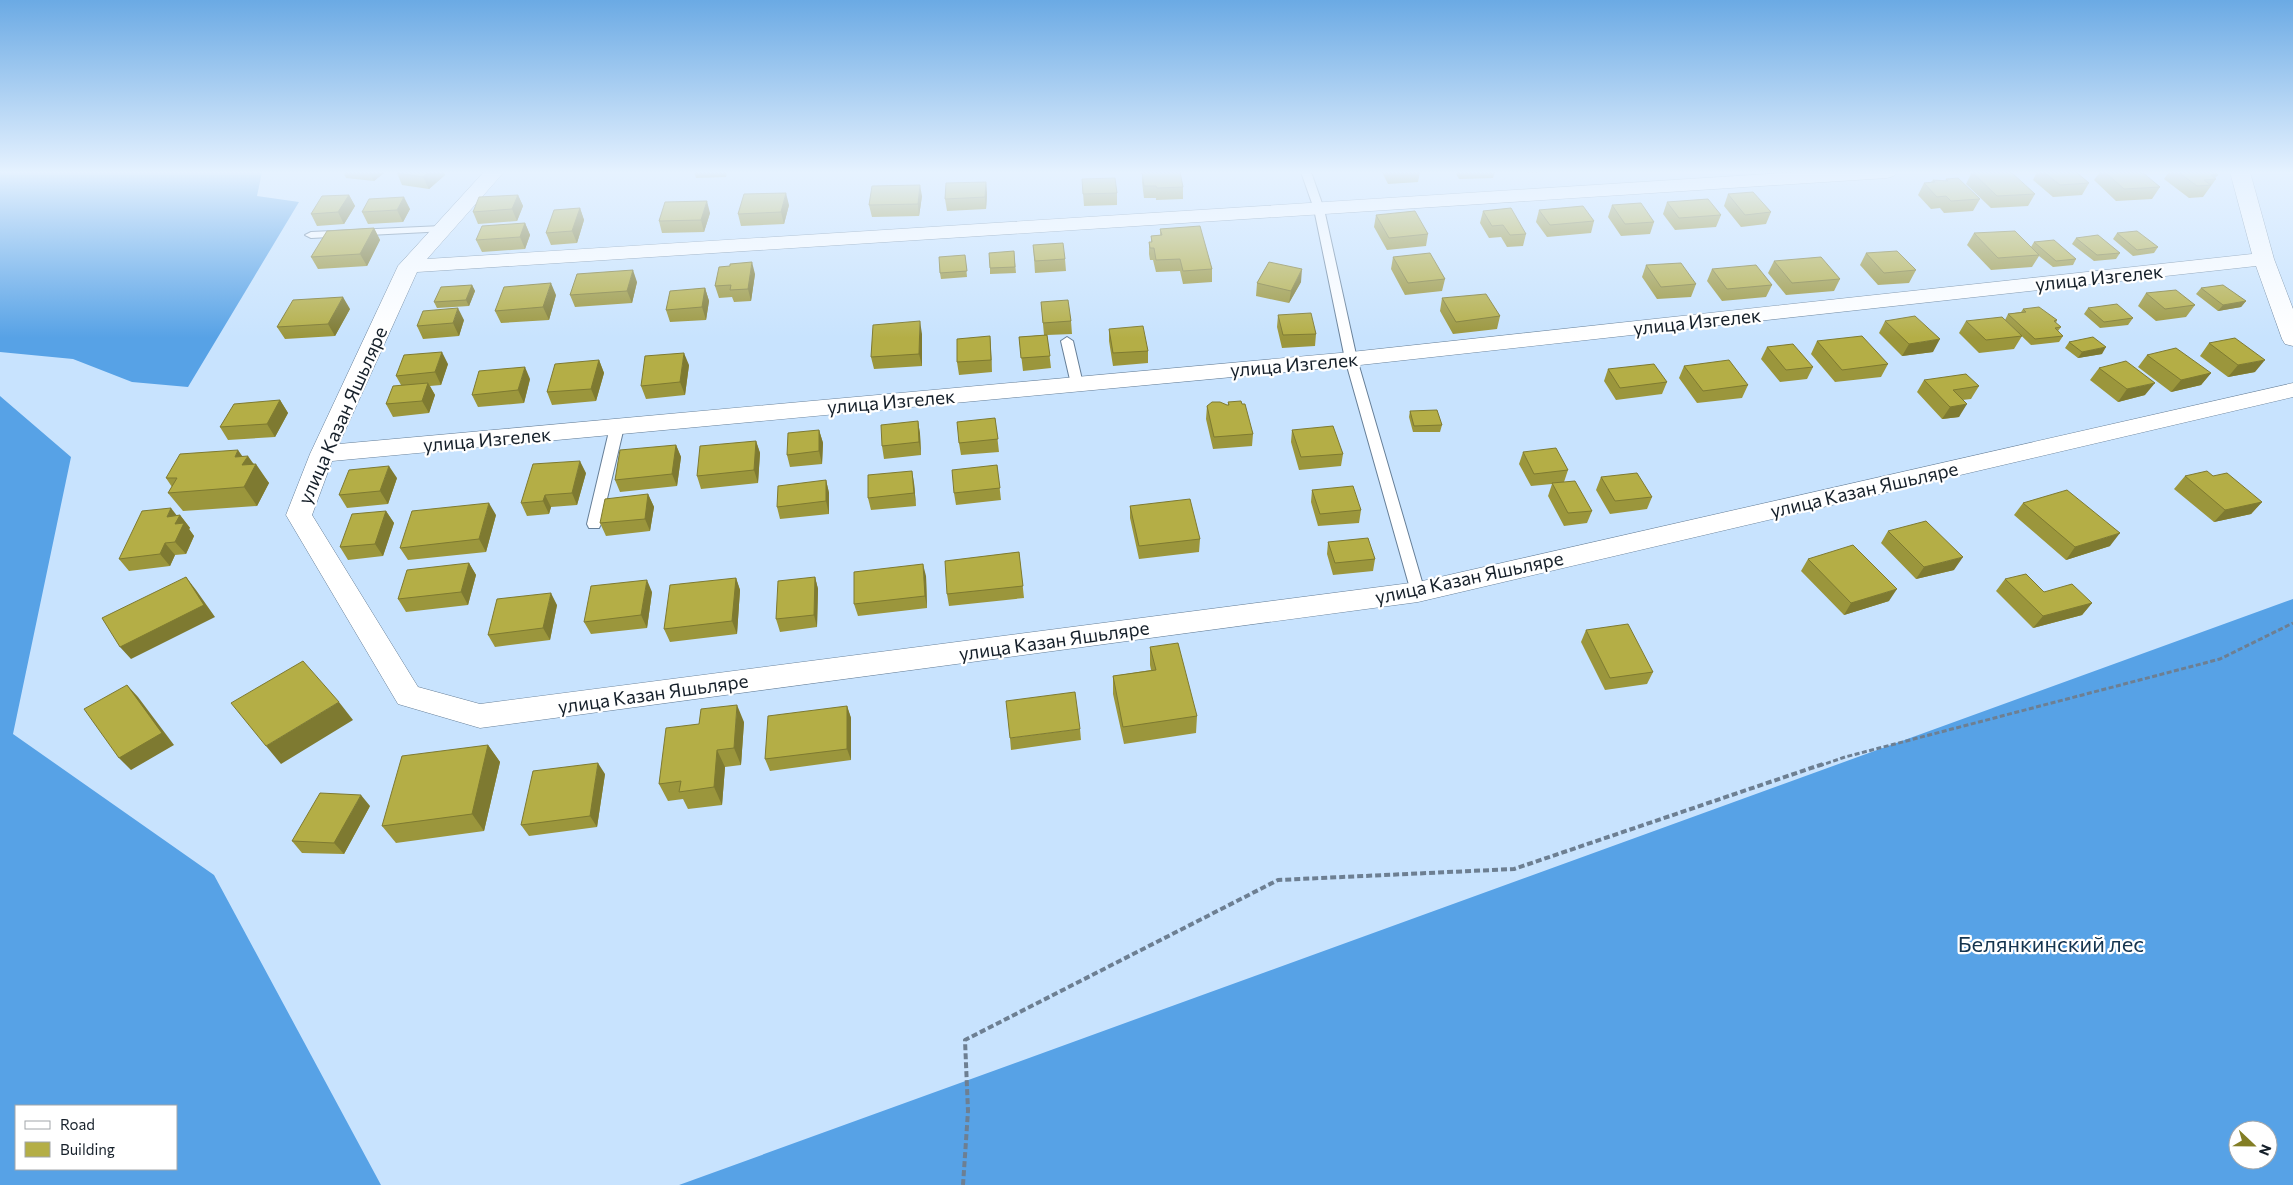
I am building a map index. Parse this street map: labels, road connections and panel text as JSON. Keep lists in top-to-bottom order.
{
  "streets": {
    "street": ["улица Изгелек", "улица Казан Яшьляре"]
  },
  "crossings": [
    ["улица Изгелек", "улица Казан Яшьляре"]
  ],
  "parks": ["Белянкинский лес"],
  "legend": ["Road", "Building"],
  "north": "right"
}
